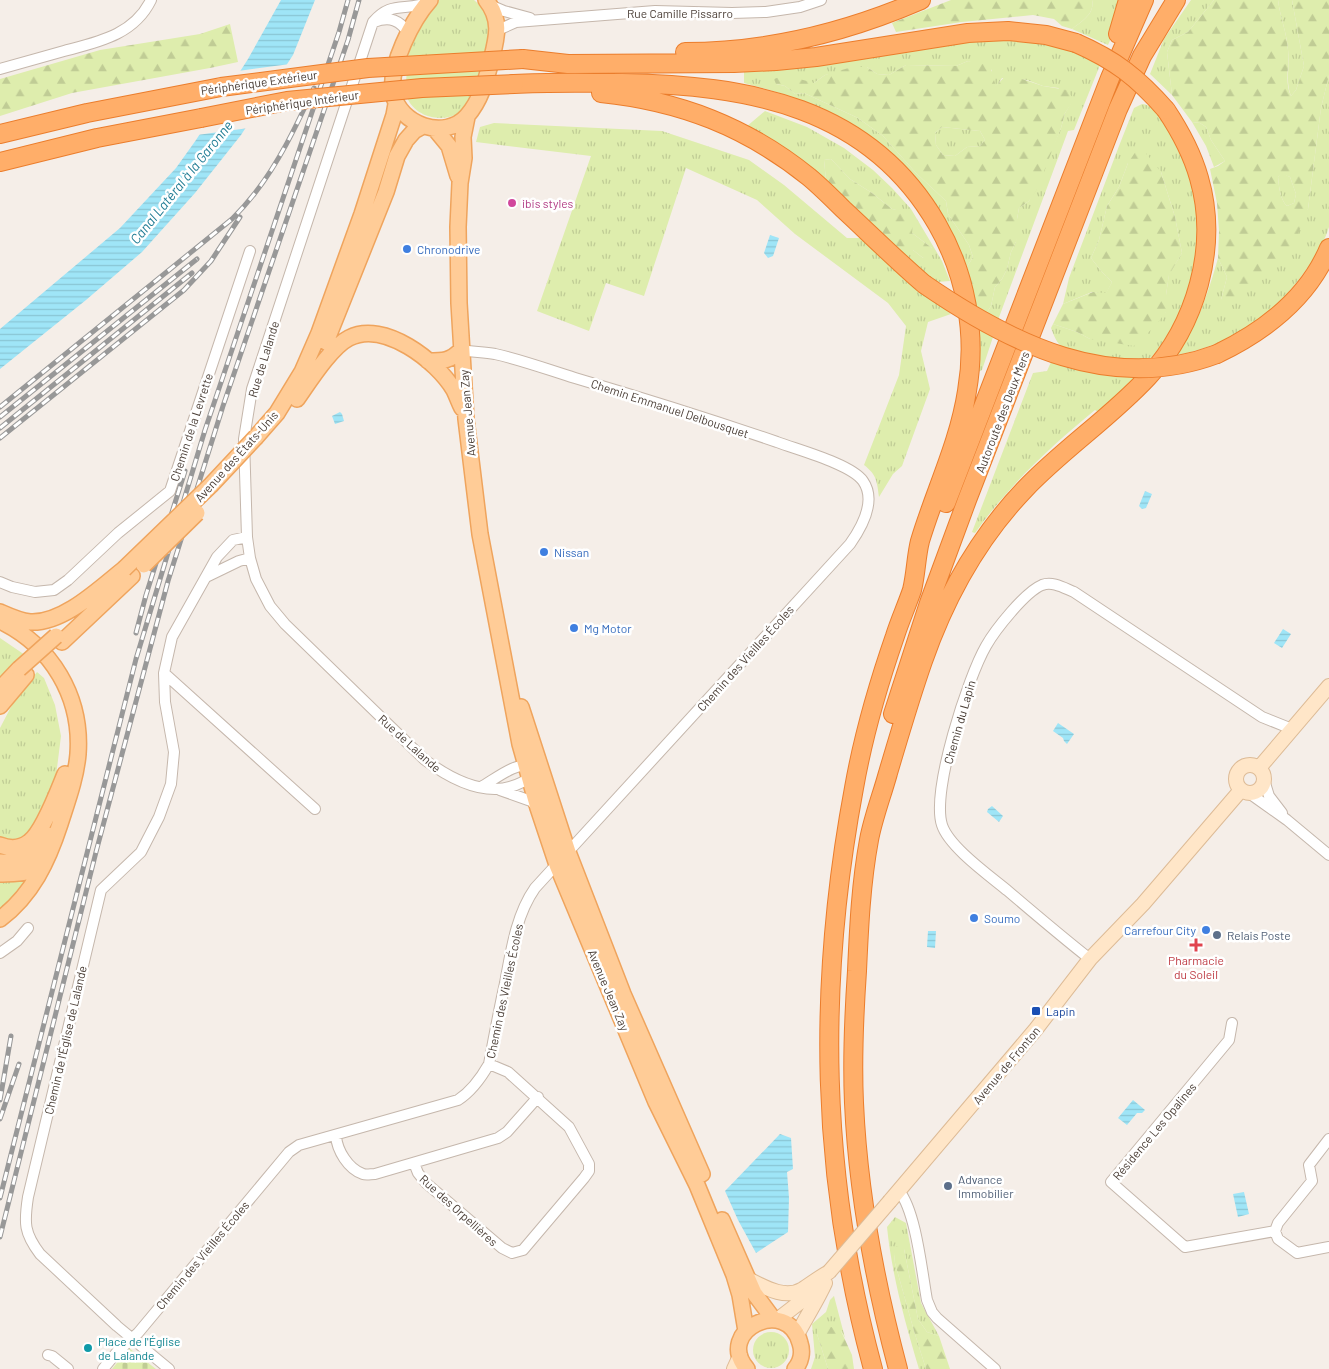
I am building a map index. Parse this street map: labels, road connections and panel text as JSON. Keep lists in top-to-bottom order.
{
  "streets": {
    "highway": ["Périphérique Extérieur", "Périphérique Intérieur", "Autoroute des Deux Mers"],
    "main road": ["Avenue Jean Zay", "Avenue des États-Unis", "Avenue de Fronton"],
    "street": [
      "Rue Camille Pissarro",
      "Rue de Lalande",
      "Chemin Emmanuel Delbousquet",
      "Chemin de la Levrette",
      "Chemin des Vieilles Écoles",
      "Chemin du Lapin",
      "Chemin de l'Église de Lalande",
      "Résidence Les Opalines",
      "Rue des Orpellières"
    ]
  },
  "crossings": [
    ["Rue de Lalande", "Avenue Jean Zay"],
    ["Rue de Lalande", "Chemin de l'Église de Lalande"],
    ["Chemin Emmanuel Delbousquet", "Avenue Jean Zay"],
    ["Chemin Emmanuel Delbousquet", "Chemin des Vieilles Écoles"],
    ["Avenue Jean Zay", "Avenue des États-Unis"],
    ["Avenue Jean Zay", "Chemin des Vieilles Écoles"],
    ["Avenue Jean Zay", "Avenue de Fronton"],
    ["Chemin des Vieilles Écoles", "Chemin de l'Église de Lalande"],
    ["Chemin des Vieilles Écoles", "Rue des Orpellières"],
    ["Chemin du Lapin", "Avenue de Fronton"]
  ],
  "water": ["Canal Latéral à la Garonne"],
  "places": {
    "other": [
      "ibis styles",
      "Chronodrive",
      "Nissan",
      "Mg Motor",
      "Soumo",
      "Carrefour City",
      "Relais Poste",
      "Advance Immobilier",
      "Place de l'Église de Lalande"
    ],
    "health": ["Pharmacie du Soleil"],
    "transit": ["Lapin"]
  }
}
